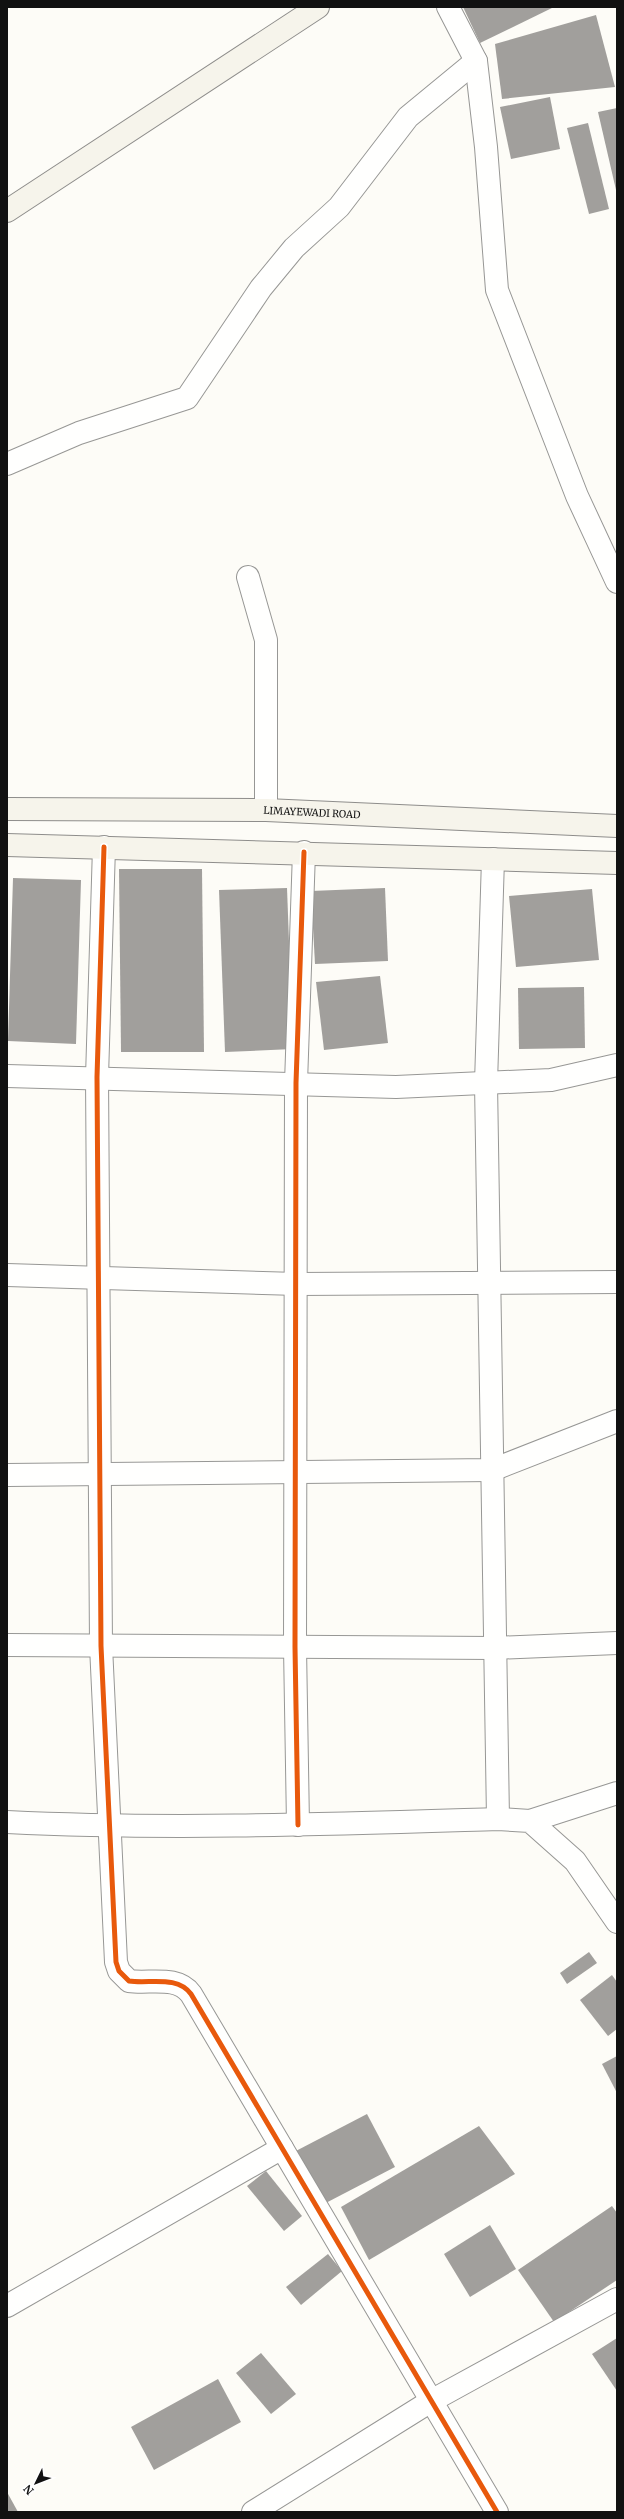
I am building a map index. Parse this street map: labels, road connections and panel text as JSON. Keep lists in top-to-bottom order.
{
  "streets": {
    "street": ["LIMAYEWADI ROAD"]
  },
  "north": "bottom left"
}
